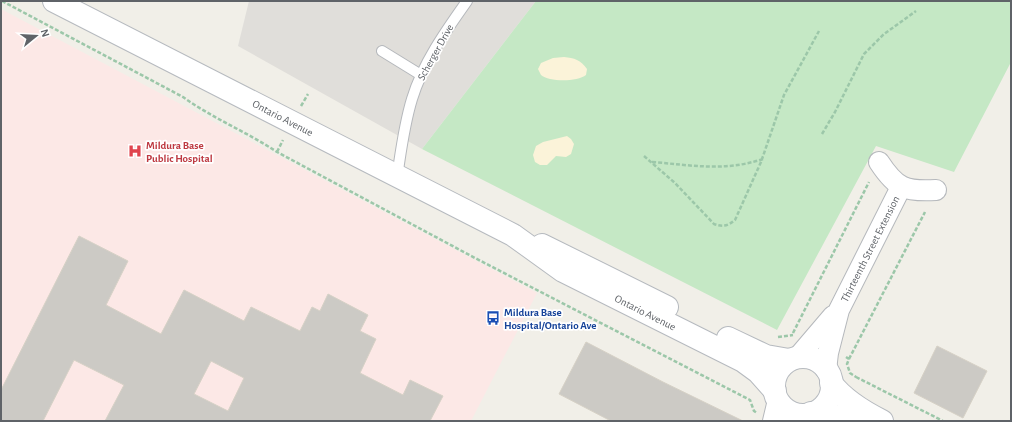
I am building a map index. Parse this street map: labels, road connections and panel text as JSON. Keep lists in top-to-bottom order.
{
  "streets": {
    "street": ["Ontario Avenue", "Thirteenth Street Extension"],
    "lane": ["Scherger Drive"]
  },
  "crossings": [
    ["Scherger Drive", "Ontario Avenue"],
    ["Ontario Avenue", "Thirteenth Street Extension"]
  ],
  "places": {
    "hospital": ["Mildura Base Public Hospital"],
    "bus stop": ["Mildura Base Hospital/Ontario Ave"]
  },
  "north": "right"
}
